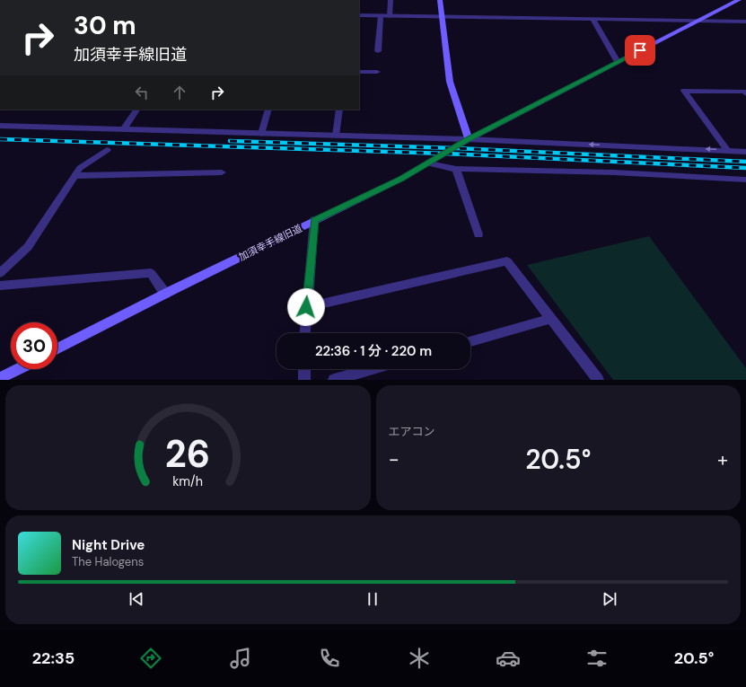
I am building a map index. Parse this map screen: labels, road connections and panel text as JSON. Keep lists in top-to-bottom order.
{
  "streets": {
    "street": ["加須幸手線旧道"]
  },
  "page": {
    "turn": ["30 m", "加須幸手線旧道"],
    "limit": "30",
    "trip": "22:36 · 1 分 · 220 m",
    "tile": "エアコン",
    "heat": ["−", "20.5°", "+"],
    "song": ["Night Drive", "The Halogens"],
    "tabs": ["22:35", "20.5°"],
    "gauge": ["26", "km/h"]
  }
}
